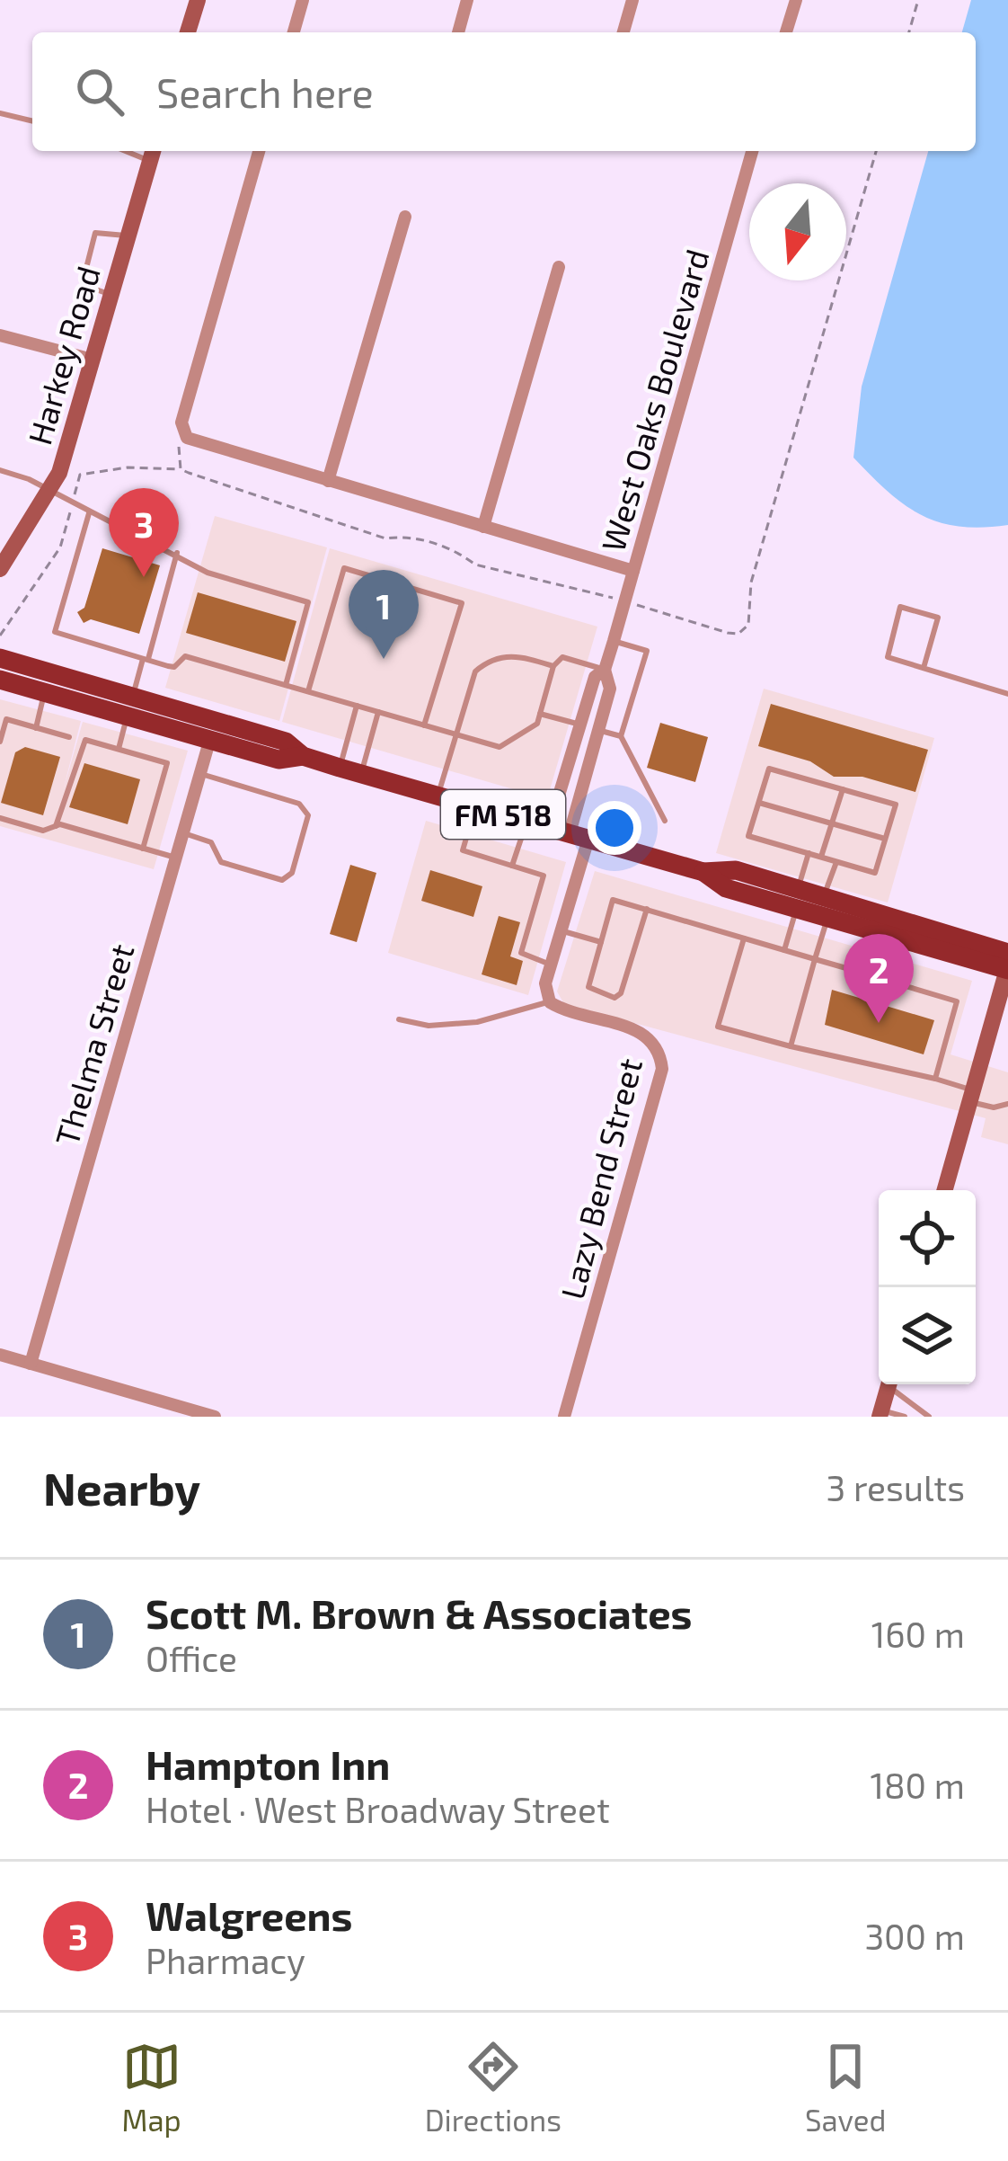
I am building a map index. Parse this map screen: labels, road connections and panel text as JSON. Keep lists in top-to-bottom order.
{
  "streets": {
    "main road": ["FM 518"],
    "street": [
      "Harkey Road",
      "West Oaks Boulevard",
      "Thelma Street",
      "Lazy Bend Street"
    ]
  },
  "crossings": [
    ["West Oaks Boulevard", "FM 518"],
    ["FM 518", "Thelma Street"]
  ],
  "north": "bottom",
  "page": {
    "search": "Search here",
    "pins": ["3", "1", "2"],
    "heading": ["Nearby", "3 results"],
    "list": [
      {
        "mark": "1",
        "name": "Scott M. Brown & Associates",
        "note": "Office",
        "value": "160 m"
      },
      {
        "mark": "2",
        "name": "Hampton Inn",
        "note": "Hotel · West Broadway Street",
        "value": "180 m"
      },
      {
        "mark": "3",
        "name": "Walgreens",
        "note": "Pharmacy",
        "value": "300 m"
      }
    ],
    "nav": ["Map", "Directions", "Saved"]
  }
}
